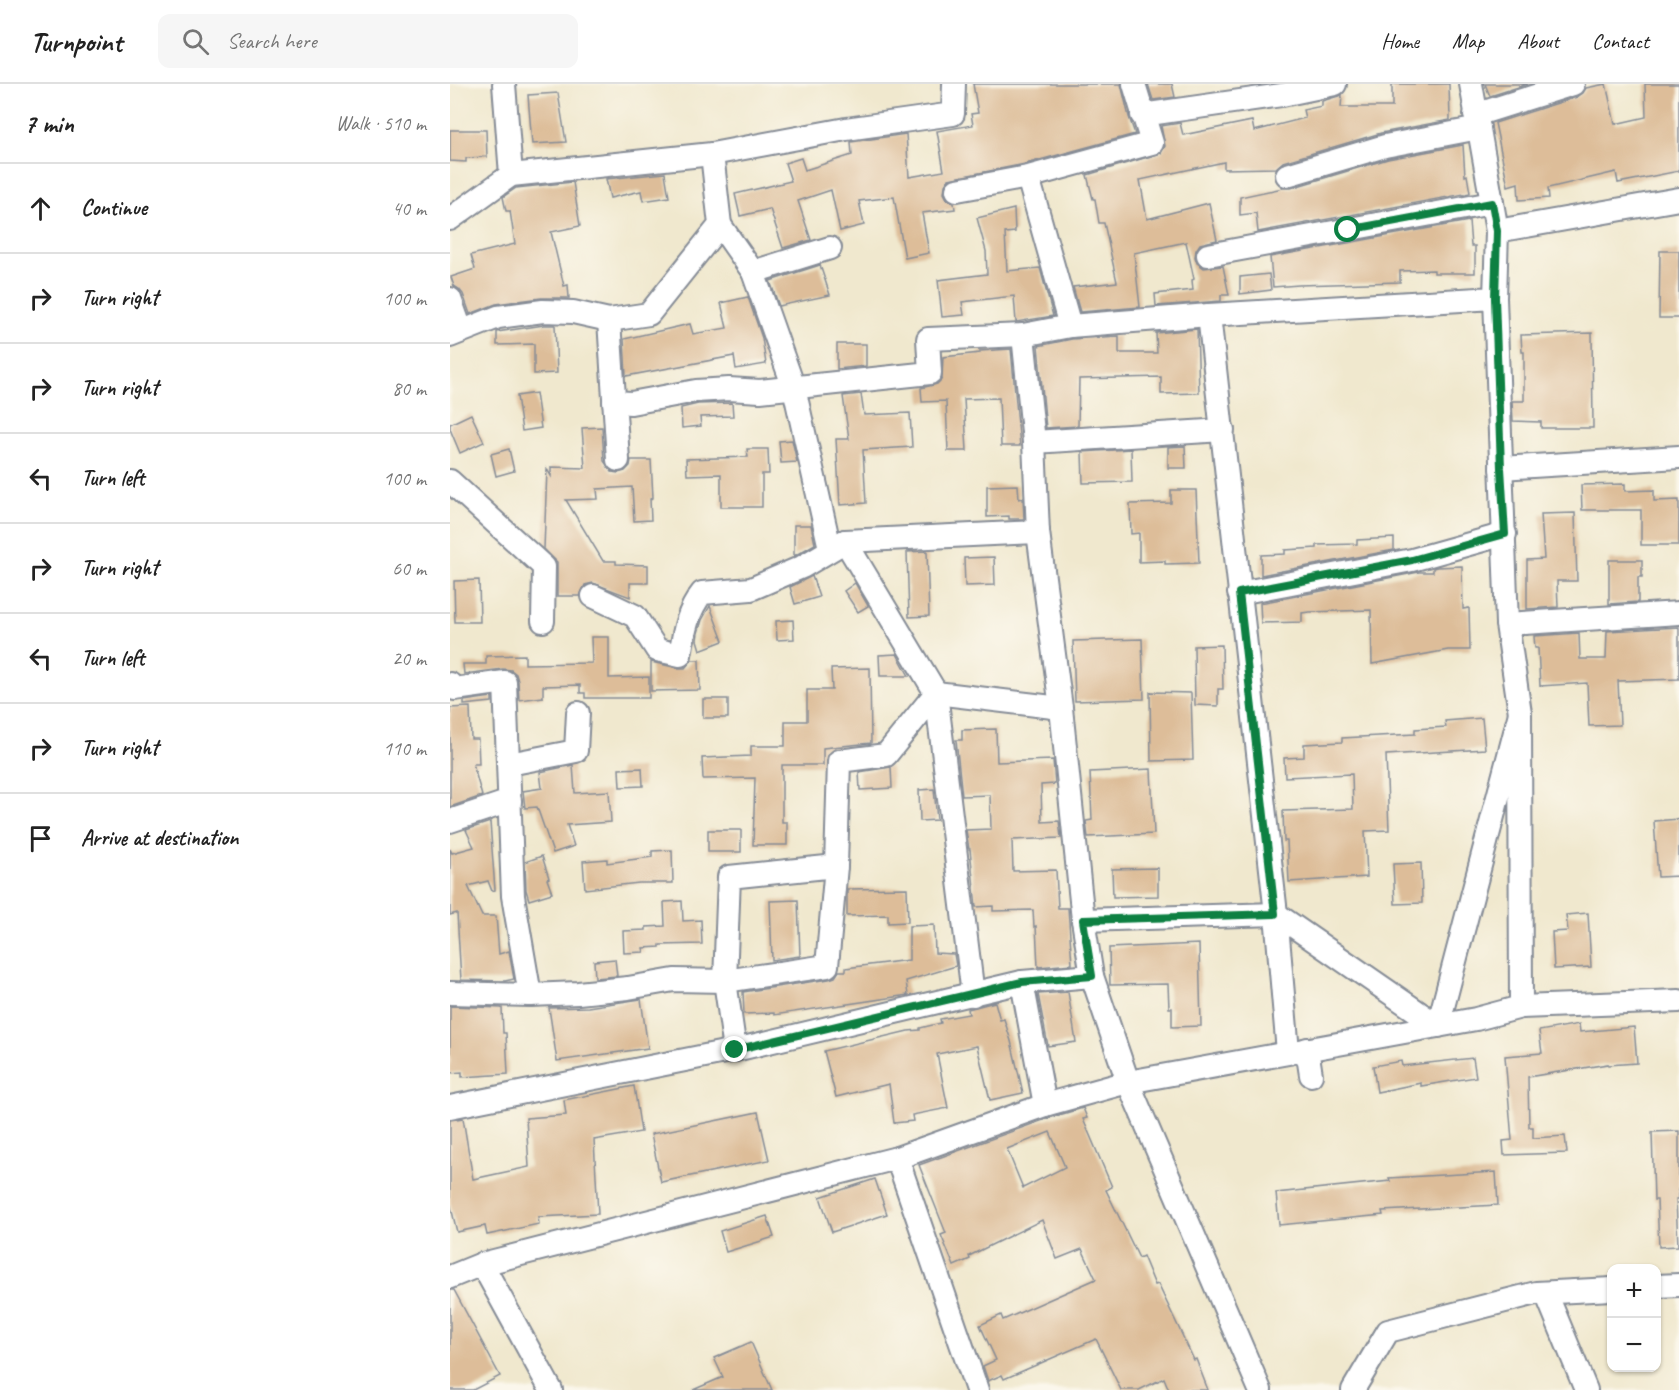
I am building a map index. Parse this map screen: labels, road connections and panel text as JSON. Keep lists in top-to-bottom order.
{
  "page": {
    "header": "Turnpoint",
    "search": "Search here",
    "nav": [
      "Home",
      "Map",
      "About",
      "Contact"
    ],
    "heading": ["7 min", "Walk · 510 m"],
    "list": [
      ["Continue", "40 m"],
      ["Turn right", "100 m"],
      ["Turn right", "80 m"],
      ["Turn left", "100 m"],
      ["Turn right", "60 m"],
      ["Turn left", "20 m"],
      ["Turn right", "110 m"],
      "Arrive at destination"
    ],
    "map_buttons": ["+", "−"]
  }
}
